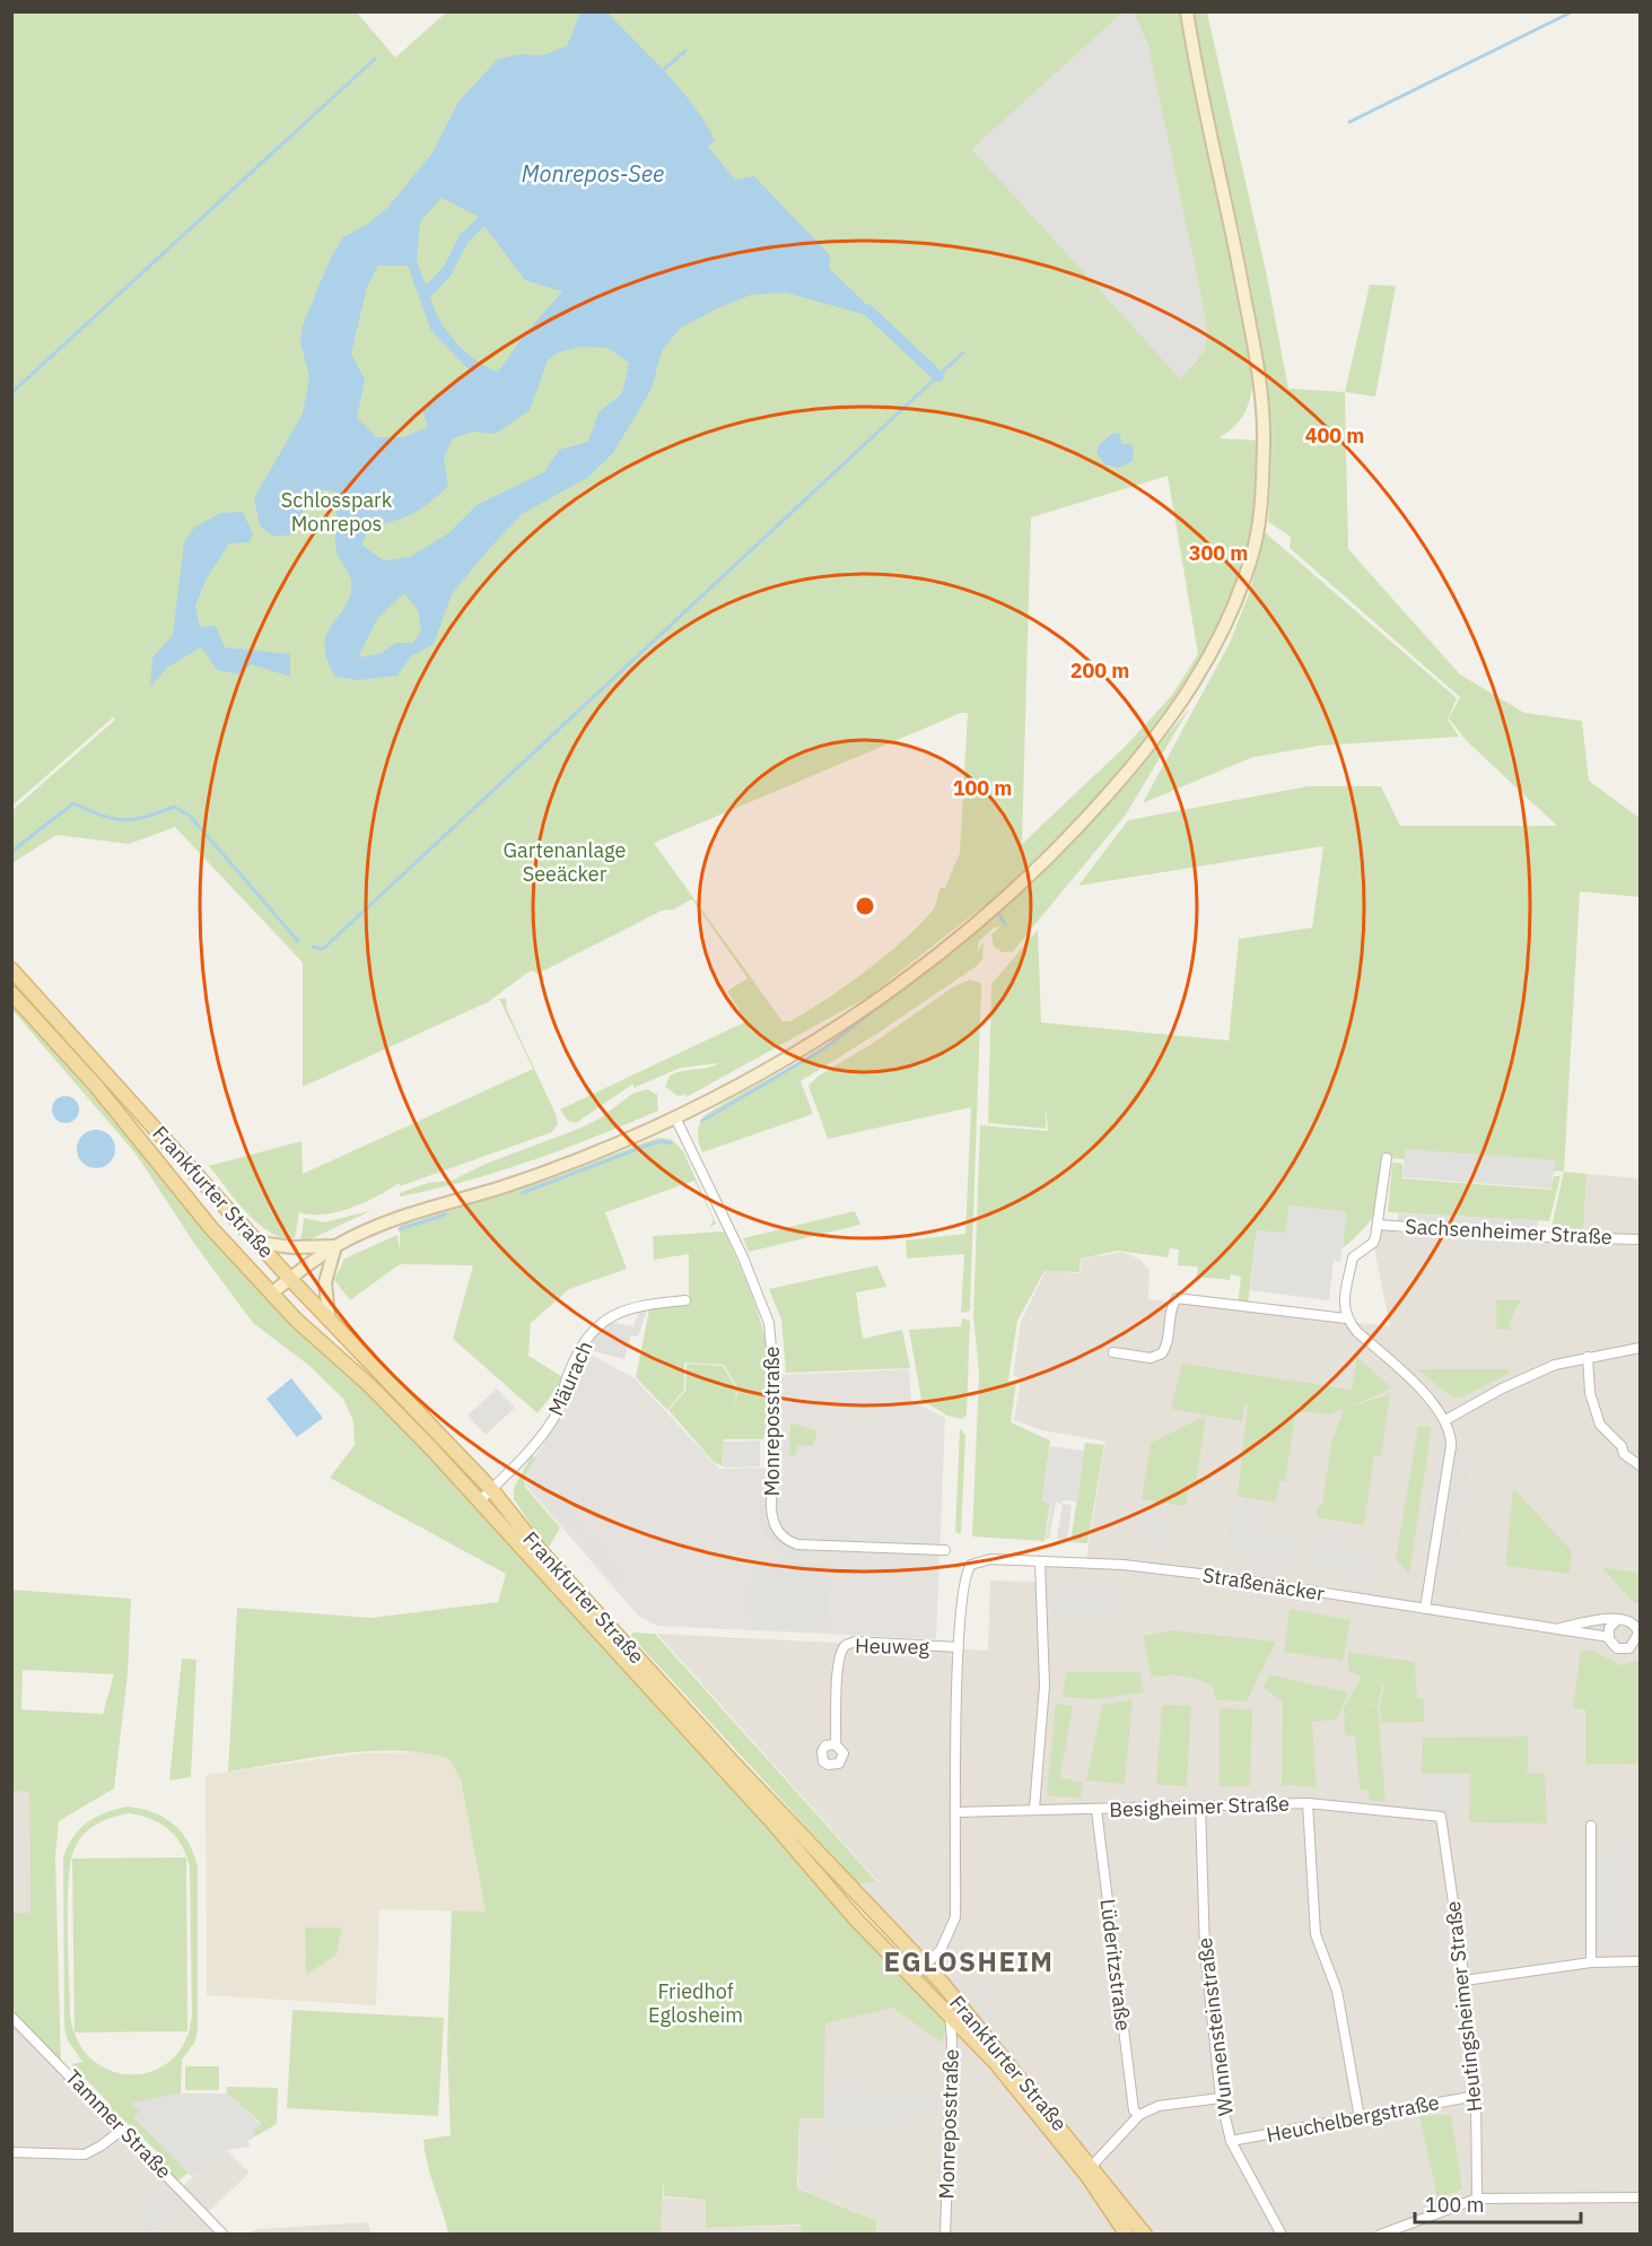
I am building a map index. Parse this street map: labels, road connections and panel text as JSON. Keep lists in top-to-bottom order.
{
  "streets": {
    "main road": ["Frankfurter Straße"],
    "street": [
      "Sachsenheimer Straße",
      "Mäurach",
      "Monreposstraße",
      "Straßenäcker",
      "Heuweg",
      "Besigheimer Straße",
      "Lüderitzstraße",
      "Heutingsheimer Straße",
      "Wunnensteinstraße",
      "Heuchelbergstraße",
      "Tammer Straße"
    ]
  },
  "crossings": [
    ["Frankfurter Straße", "Mäurach"],
    ["Frankfurter Straße", "Monreposstraße"],
    ["Straßenäcker", "Heuweg"],
    ["Besigheimer Straße", "Lüderitzstraße"],
    ["Besigheimer Straße", "Heutingsheimer Straße"],
    ["Besigheimer Straße", "Wunnensteinstraße"],
    ["Heutingsheimer Straße", "Heuchelbergstraße"],
    ["Wunnensteinstraße", "Heuchelbergstraße"]
  ],
  "districts": ["EGLOSHEIM"],
  "water": ["Monrepos-See"],
  "parks": ["Schlosspark Monrepos", "Gartenanlage Seeäcker", "Friedhof Eglosheim"],
  "scale_bar": "100 m",
  "rings": [
    "400 m",
    "300 m",
    "200 m",
    "100 m"
  ]
}
